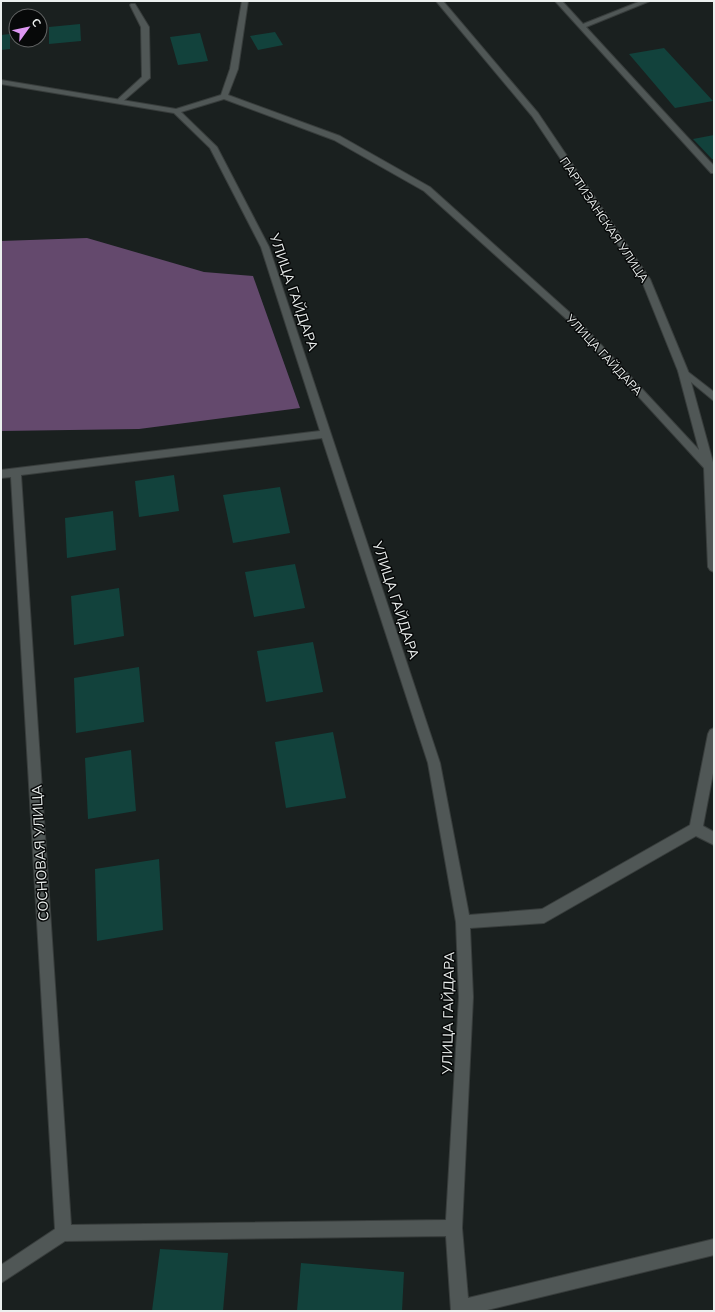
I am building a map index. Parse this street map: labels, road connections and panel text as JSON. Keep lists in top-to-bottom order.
{
  "streets": {
    "street": ["ПАРТИЗАНСКАЯ УЛИЦА", "УЛИЦА ГАЙДАРА", "СОСНОВАЯ УЛИЦА"]
  },
  "crossings": [
    ["ПАРТИЗАНСКАЯ УЛИЦА", "УЛИЦА ГАЙДАРА"]
  ],
  "north": "top right"
}
